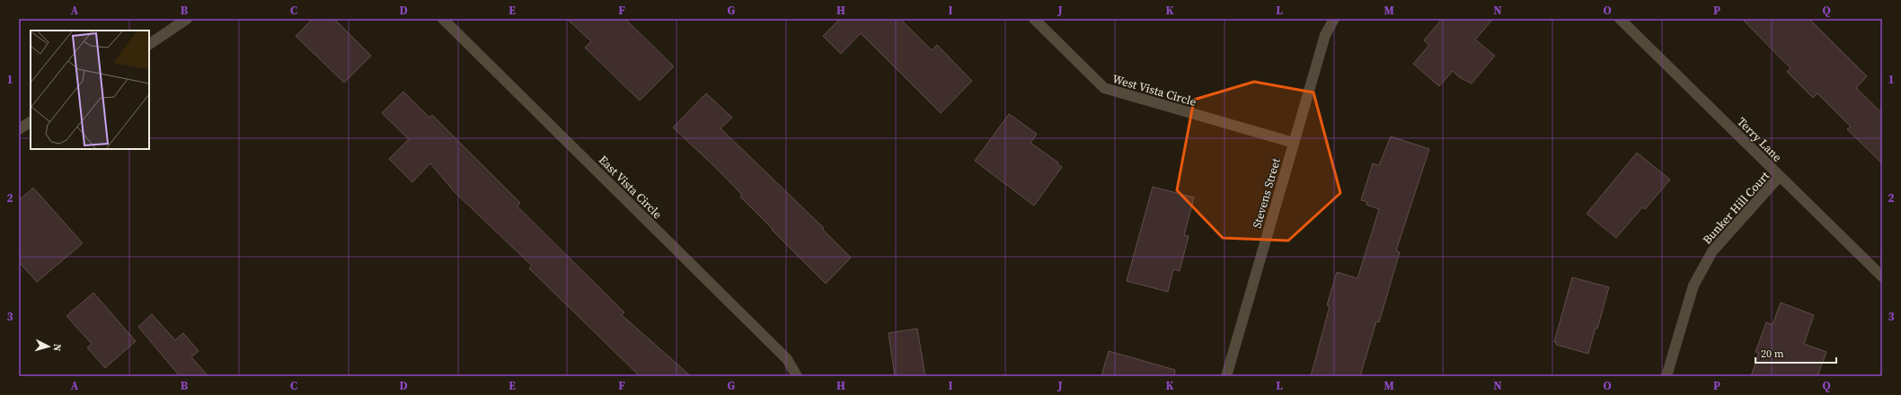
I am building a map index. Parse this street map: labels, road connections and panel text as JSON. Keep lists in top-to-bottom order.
{
  "streets": {
    "street": [
      "West Vista Circle",
      "Terry Lane",
      "East Vista Circle",
      "Stevens Street",
      "Bunker Hill Court"
    ]
  },
  "crossings": [
    ["West Vista Circle", "Stevens Street"],
    ["Terry Lane", "Bunker Hill Court"]
  ],
  "scale_bar": "20 m",
  "north": "right",
  "grid": {
    "columns": [
      "A",
      "B",
      "C",
      "D",
      "E",
      "F",
      "G",
      "H",
      "I",
      "J",
      "K",
      "L",
      "M",
      "N",
      "O",
      "P",
      "Q"
    ],
    "rows": ["1", "2", "3"]
  }
}
